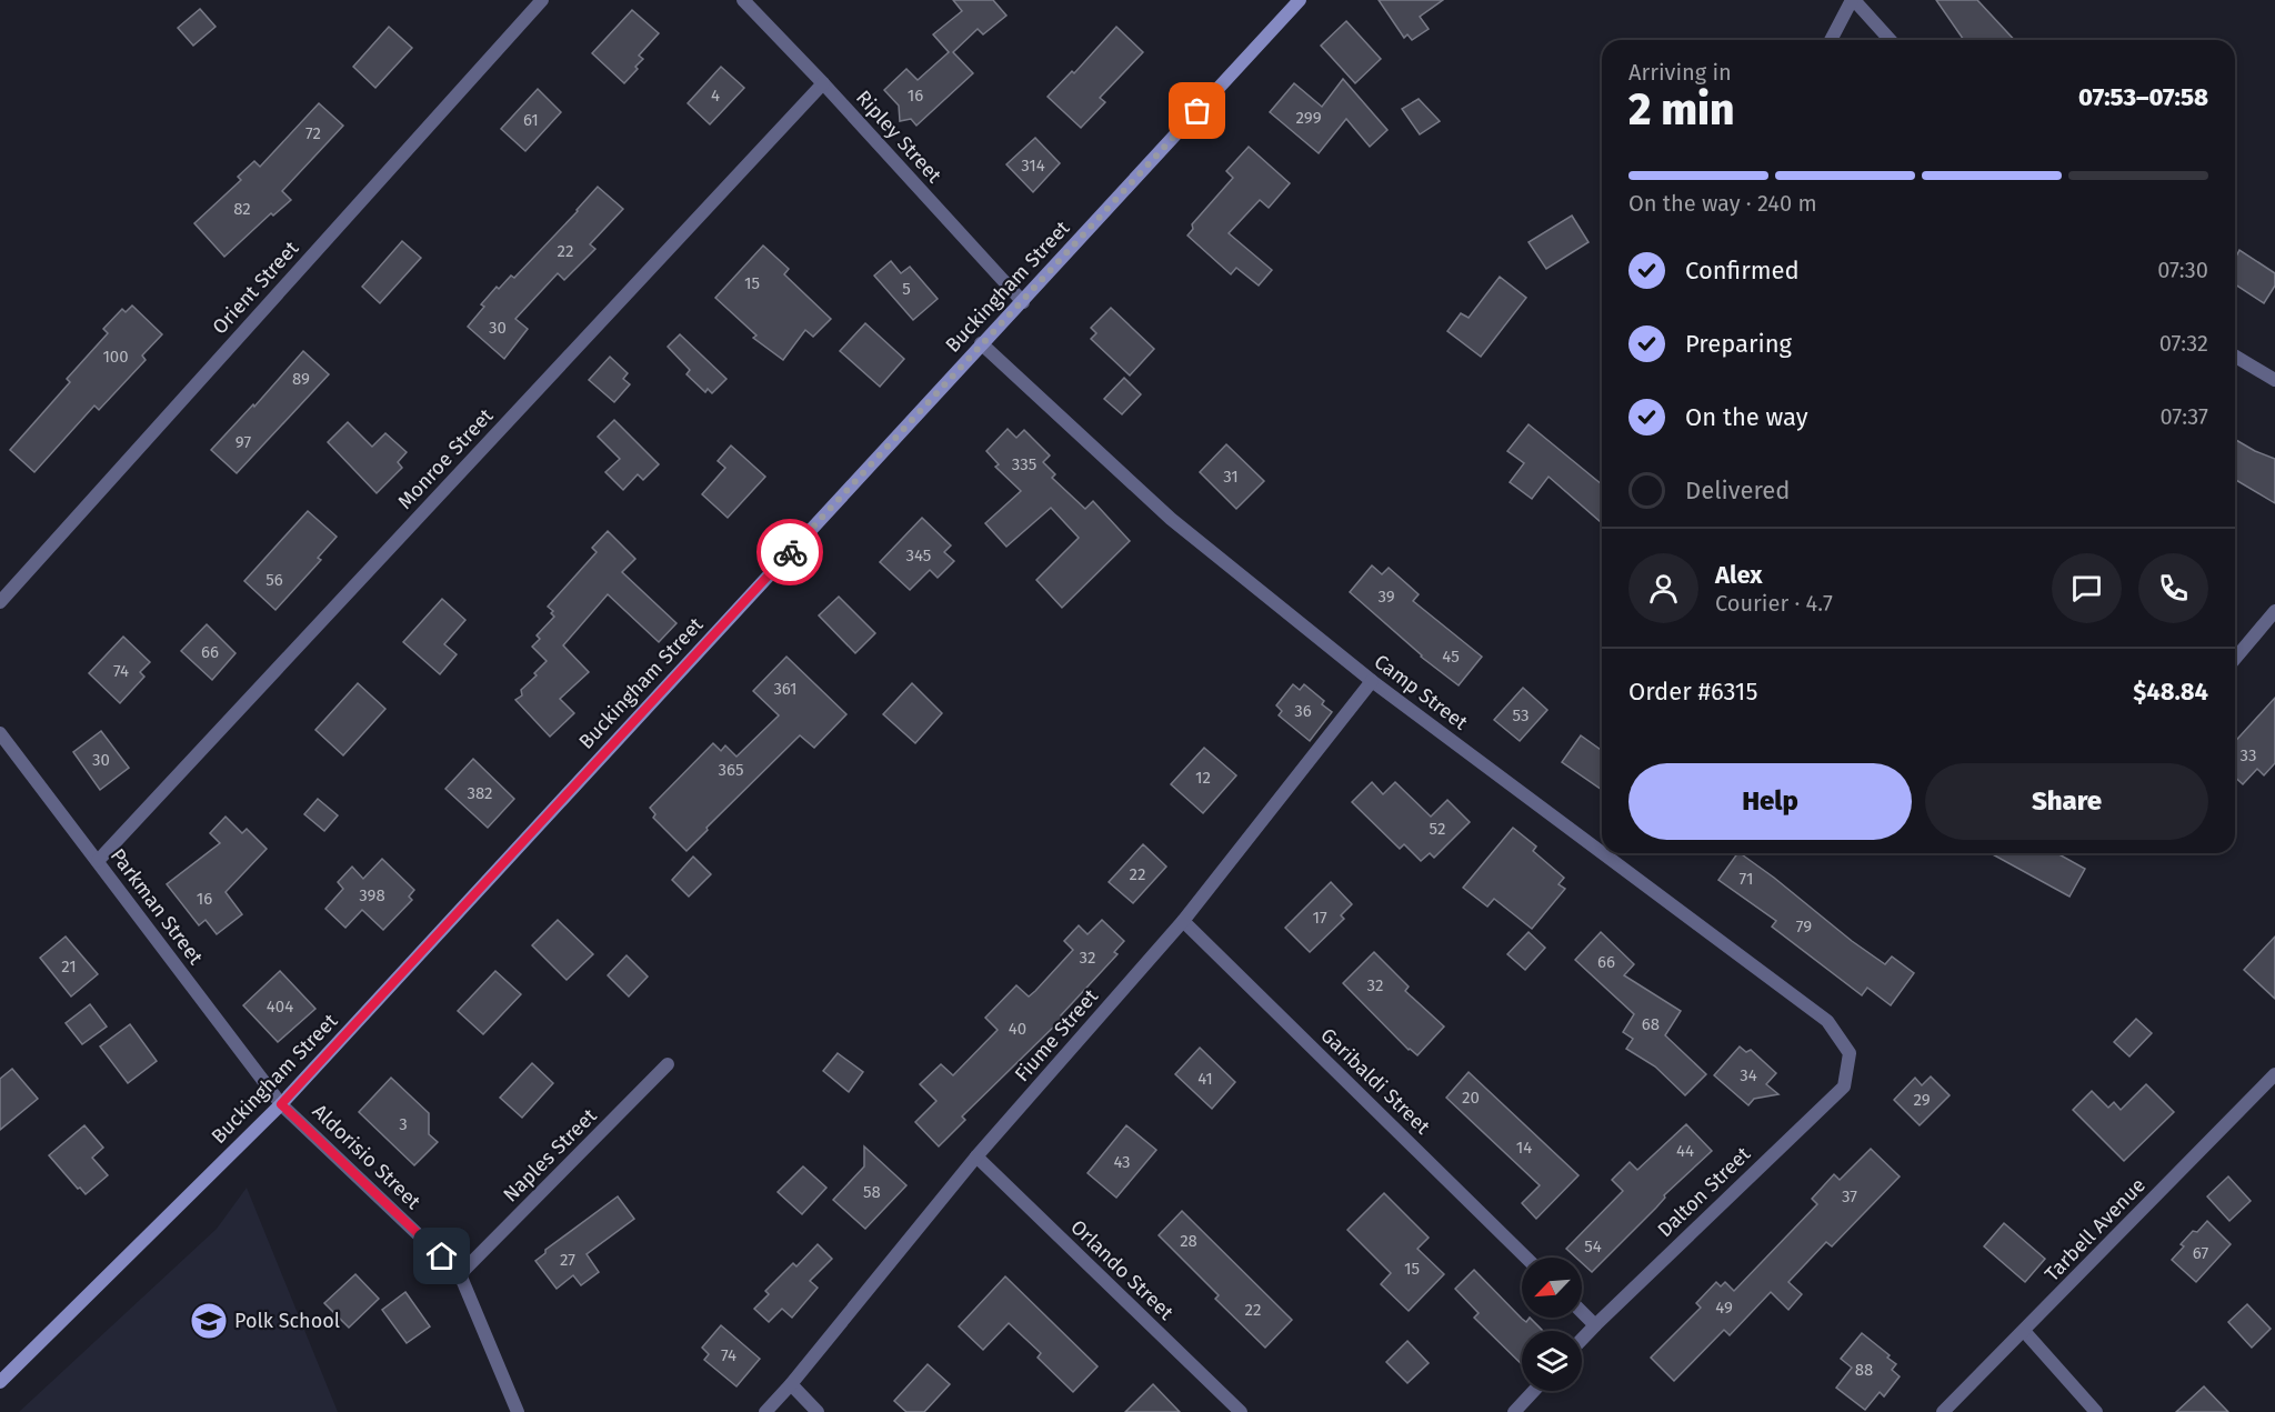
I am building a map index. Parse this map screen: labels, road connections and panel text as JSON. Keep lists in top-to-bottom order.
{
  "streets": {
    "main road": ["Buckingham Street"],
    "street": [
      "Ripley Street",
      "Orient Street",
      "Monroe Street",
      "Camp Street",
      "Parkman Street",
      "Fiume Street",
      "Garibaldi Street",
      "Naples Street",
      "Aldorisio Street",
      "Dalton Street",
      "Tarbell Avenue",
      "Orlando Street"
    ]
  },
  "crossings": [
    ["Ripley Street", "Buckingham Street"],
    ["Ripley Street", "Monroe Street"],
    ["Buckingham Street", "Camp Street"],
    ["Buckingham Street", "Parkman Street"],
    ["Buckingham Street", "Aldorisio Street"],
    ["Monroe Street", "Parkman Street"],
    ["Camp Street", "Fiume Street"],
    ["Camp Street", "Dalton Street"],
    ["Parkman Street", "Aldorisio Street"],
    ["Fiume Street", "Garibaldi Street"],
    ["Fiume Street", "Orlando Street"],
    ["Naples Street", "Aldorisio Street"]
  ],
  "places": {
    "school or university": ["Polk School"]
  },
  "house_numbers": [
    "4",
    "16",
    "299",
    "61",
    "72",
    "314",
    "82",
    "22",
    "15",
    "5",
    "30",
    "100",
    "89",
    "97",
    "335",
    "31",
    "345",
    "56",
    "39",
    "66",
    "45",
    "74",
    "361",
    "36",
    "53",
    "33",
    "30",
    "365",
    "12",
    "382",
    "52",
    "22",
    "71",
    "398",
    "16",
    "17",
    "79",
    "32",
    "66",
    "21",
    "32",
    "404",
    "68",
    "40",
    "34",
    "41",
    "20",
    "29",
    "3",
    "14",
    "44",
    "43",
    "58",
    "37",
    "28",
    "54",
    "67",
    "27",
    "15",
    "49",
    "22",
    "74",
    "88"
  ],
  "north": "bottom left",
  "page": {
    "heading": ["2 min", "Arriving in", "07:53–07:58"],
    "panel": [
      "Alex",
      "Courier · 4.7",
      "Order #6315",
      "$48.84"
    ],
    "bar": "On the way · 240 m",
    "list": [
      ["Confirmed", "07:30"],
      ["Preparing", "07:32"],
      ["On the way", "07:37"],
      "Delivered"
    ],
    "buttons": ["Help", "Share"]
  }
}
